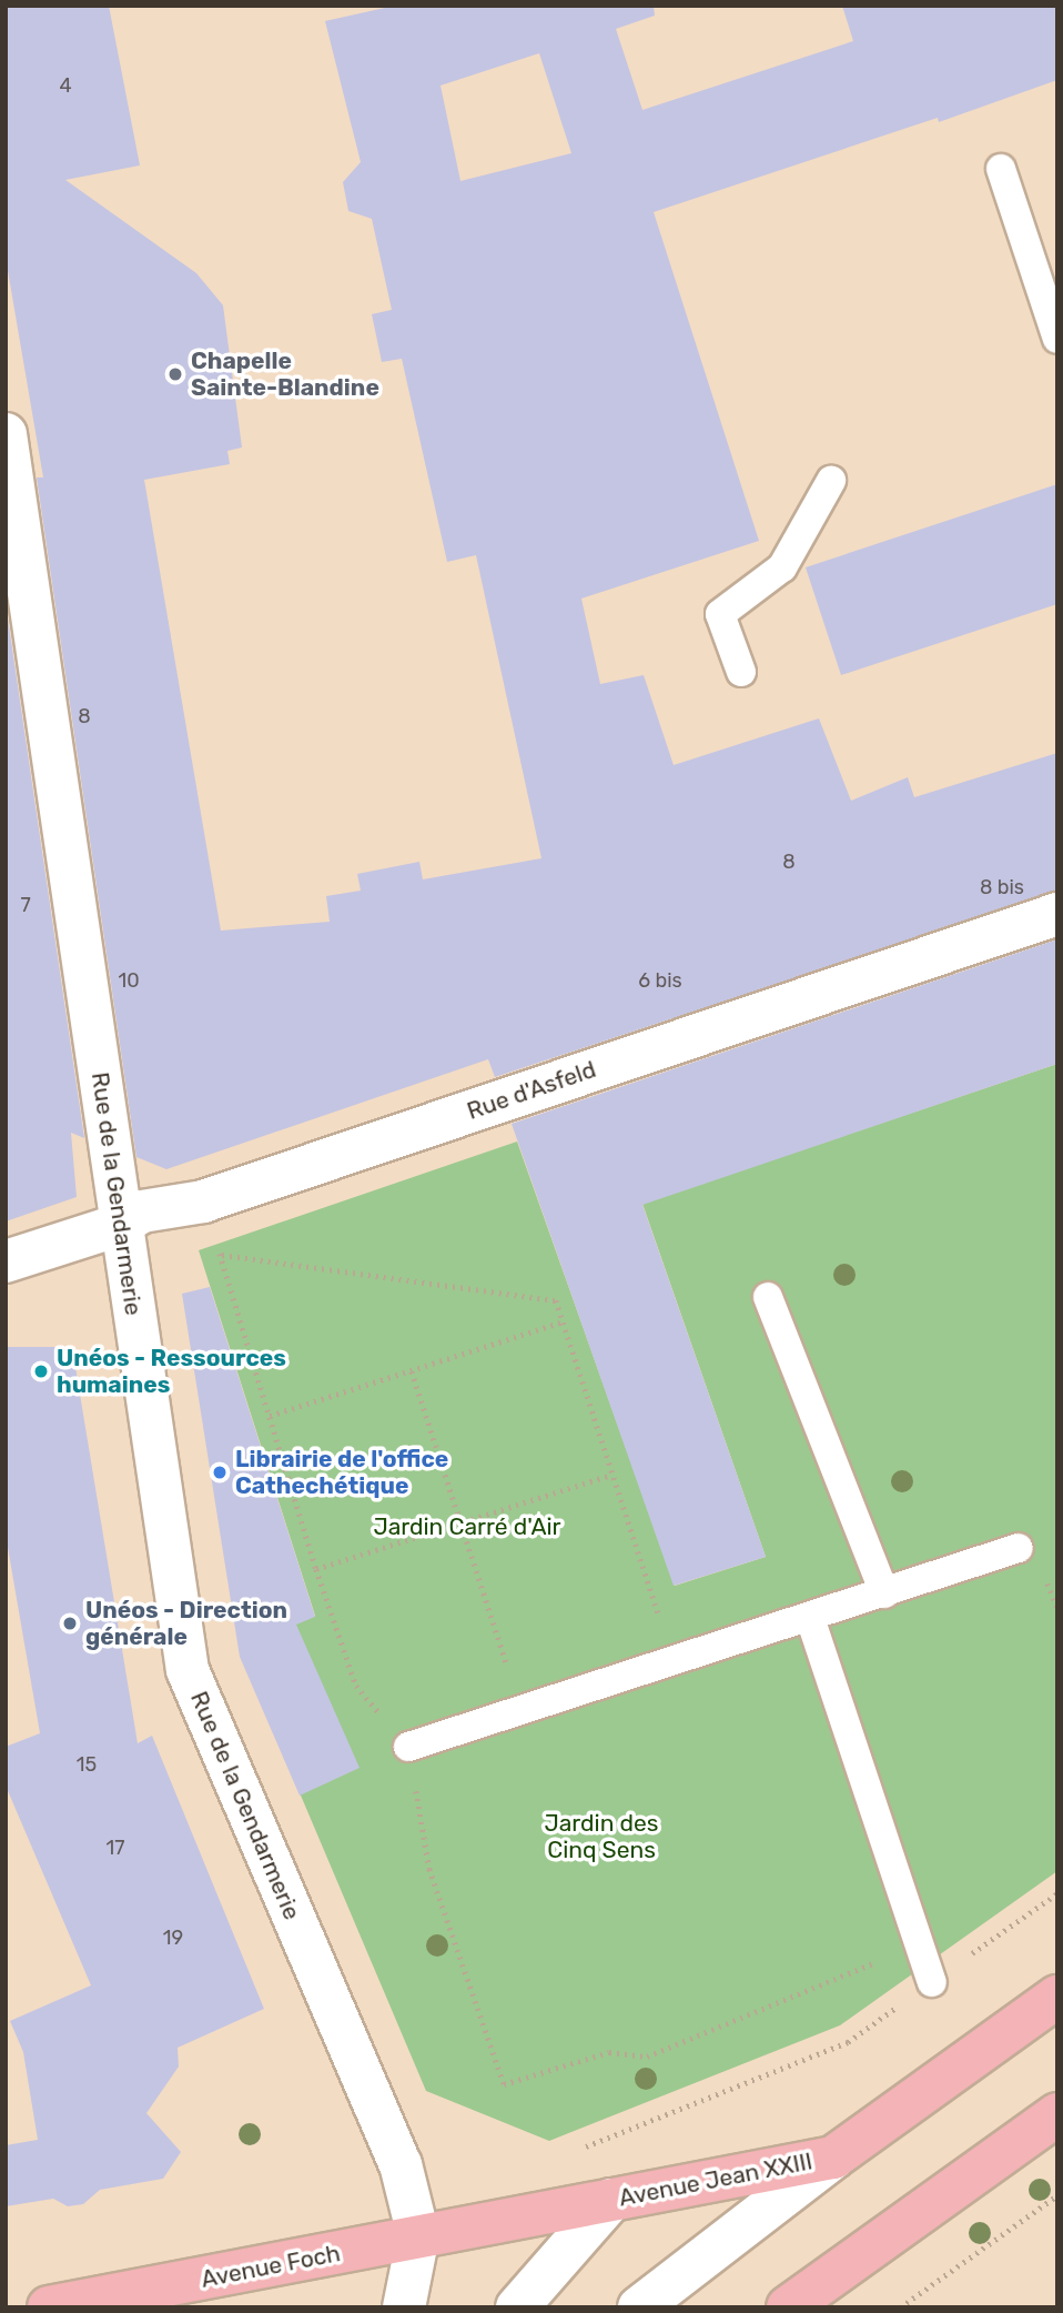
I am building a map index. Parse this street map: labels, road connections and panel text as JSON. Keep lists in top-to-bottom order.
{
  "streets": {
    "main road": ["Avenue Jean XXIII", "Avenue Foch"],
    "street": ["Rue d'Asfeld", "Rue de la Gendarmerie"]
  },
  "crossings": [
    ["Rue d'Asfeld", "Rue de la Gendarmerie"],
    ["Rue de la Gendarmerie", "Avenue Jean XXIII"],
    ["Rue de la Gendarmerie", "Avenue Foch"],
    ["Avenue Jean XXIII", "Avenue Foch"]
  ],
  "parks": ["Jardin Carré d'Air", "Jardin des Cinq Sens"],
  "places": [
    "Chapelle Sainte-Blandine",
    "Unéos - Ressources humaines",
    "Librairie de l'office Cathechétique",
    "Unéos - Direction générale"
  ],
  "house_numbers": [
    "4",
    "8",
    "8",
    "8 bis",
    "7",
    "10",
    "6 bis",
    "15",
    "17",
    "19"
  ]
}
